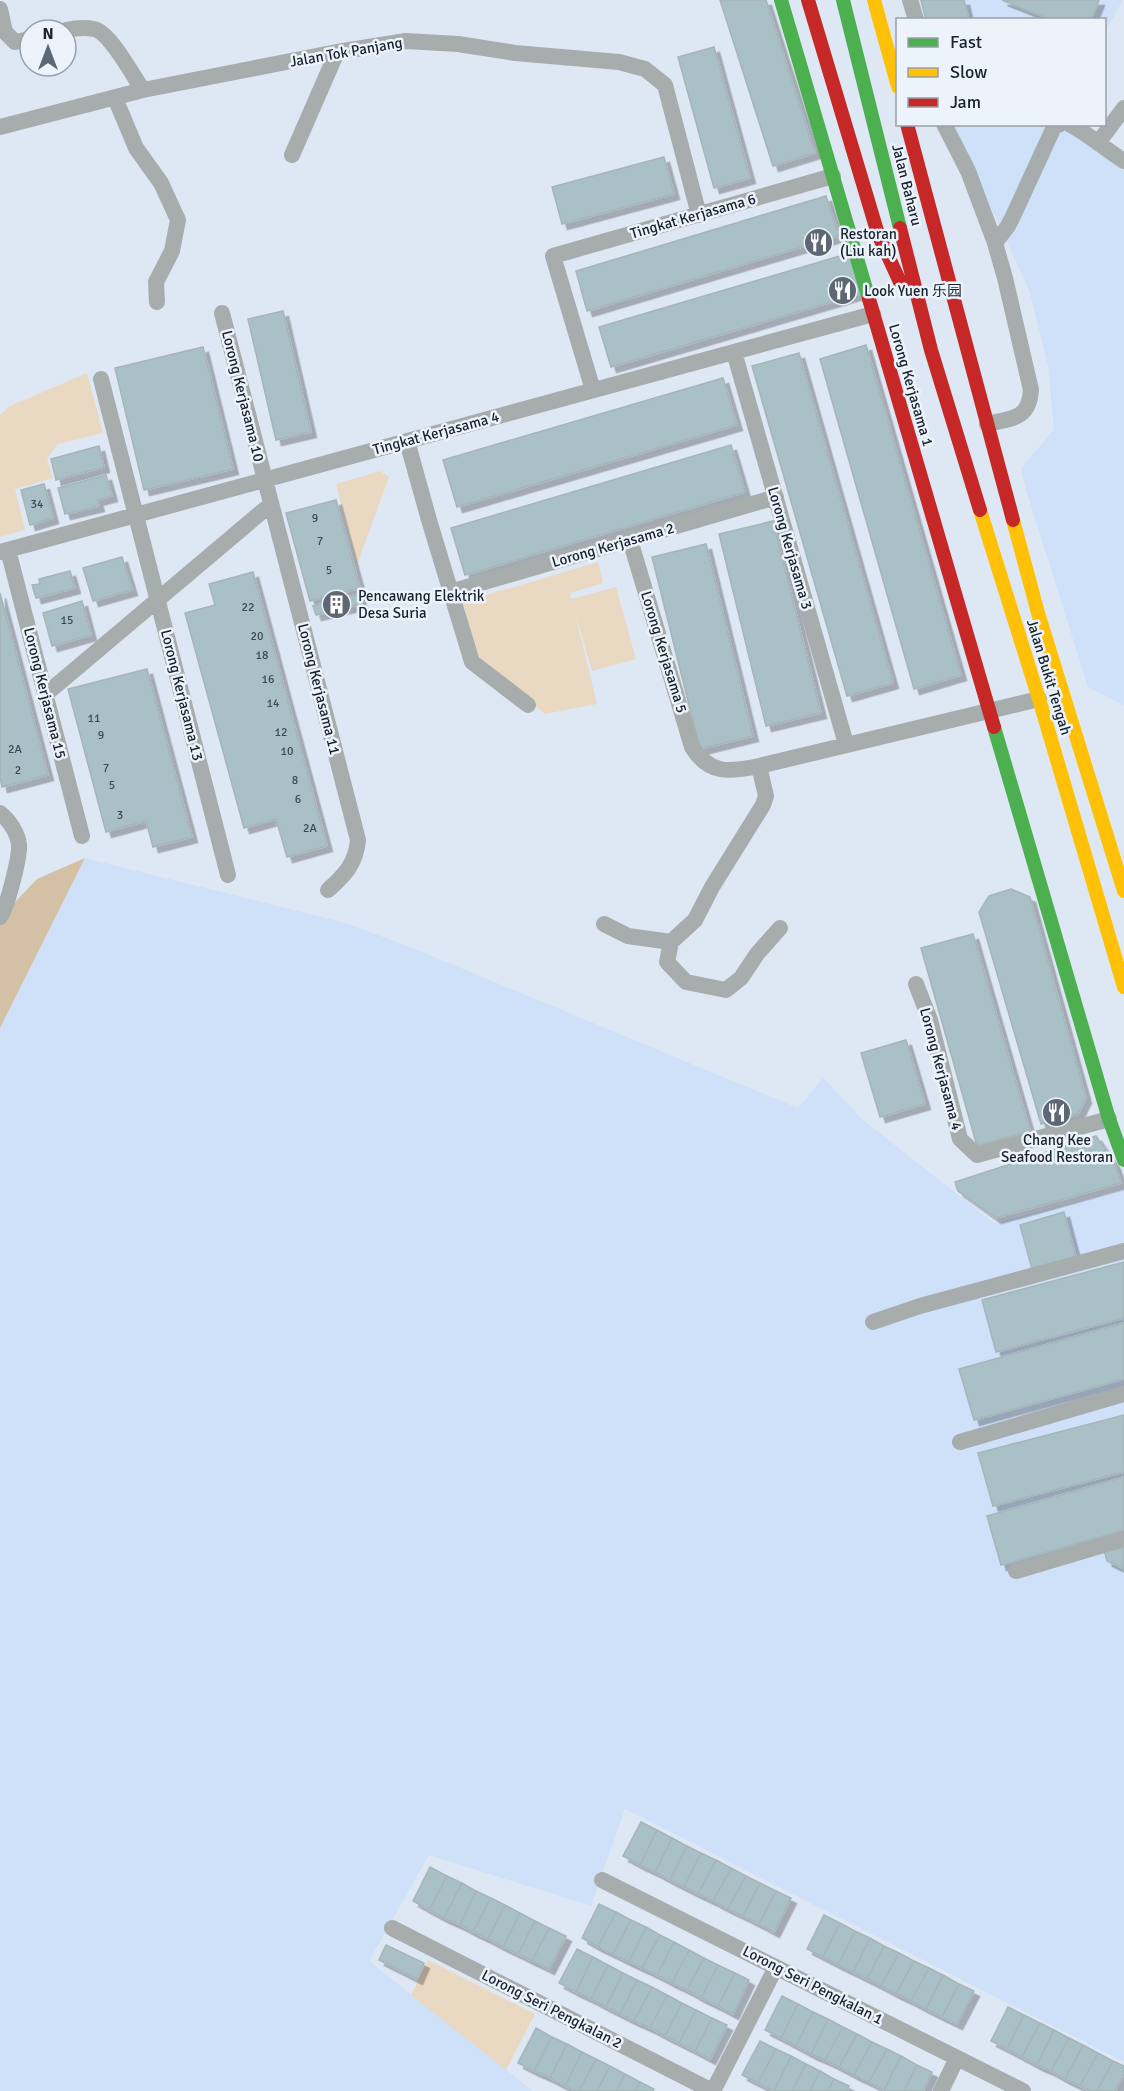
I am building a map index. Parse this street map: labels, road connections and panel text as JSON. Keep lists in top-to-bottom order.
{
  "streets": {
    "main road": ["Jalan Baharu", "Lorong Kerjasama 1", "Jalan Bukit Tengah"],
    "street": [
      "Jalan Tok Panjang",
      "Tingkat Kerjasama 6",
      "Lorong Kerjasama 10",
      "Tingkat Kerjasama 4",
      "Lorong Kerjasama 2",
      "Lorong Kerjasama 3",
      "Lorong Kerjasama 5",
      "Lorong Kerjasama 11",
      "Lorong Kerjasama 15",
      "Lorong Kerjasama 13",
      "Lorong Kerjasama 4",
      "Lorong Seri Pengkalan 1",
      "Lorong Seri Pengkalan 2"
    ]
  },
  "crossings": [
    ["Jalan Tok Panjang", "Tingkat Kerjasama 6"],
    ["Jalan Baharu", "Jalan Bukit Tengah"],
    ["Tingkat Kerjasama 6", "Lorong Kerjasama 1"],
    ["Tingkat Kerjasama 6", "Tingkat Kerjasama 4"],
    ["Lorong Kerjasama 1", "Tingkat Kerjasama 4"],
    ["Lorong Kerjasama 1", "Lorong Kerjasama 4"],
    ["Lorong Kerjasama 10", "Tingkat Kerjasama 4"],
    ["Lorong Kerjasama 10", "Lorong Kerjasama 11"],
    ["Tingkat Kerjasama 4", "Lorong Kerjasama 3"],
    ["Tingkat Kerjasama 4", "Lorong Kerjasama 11"],
    ["Tingkat Kerjasama 4", "Lorong Kerjasama 15"],
    ["Tingkat Kerjasama 4", "Lorong Kerjasama 13"],
    ["Lorong Kerjasama 2", "Lorong Kerjasama 3"],
    ["Lorong Kerjasama 2", "Lorong Kerjasama 5"]
  ],
  "places": {
    "restaurant": ["Restoran (Liu kah)", "Look Yuen 乐园", "Chang Kee Seafood Restoran"],
    "building": ["Pencawang Elektrik Desa Suria"]
  },
  "house_numbers": [
    "34",
    "9",
    "7",
    "5",
    "22",
    "15",
    "20",
    "18",
    "16",
    "14",
    "11",
    "12",
    "9",
    "2A",
    "10",
    "7",
    "2",
    "8",
    "5",
    "6",
    "3",
    "2A"
  ],
  "legend": ["Fast", "Slow", "Jam"],
  "north": "top"
}
